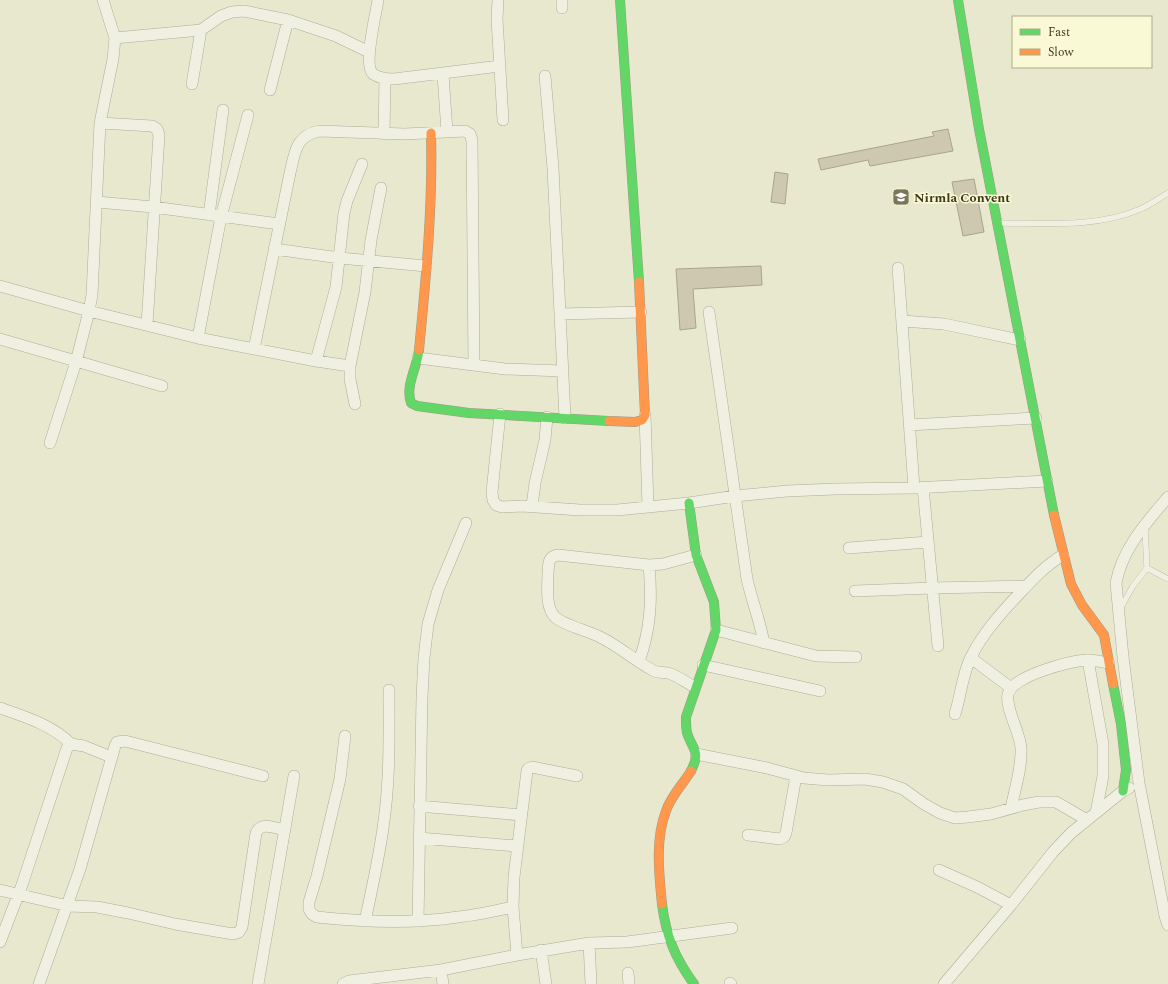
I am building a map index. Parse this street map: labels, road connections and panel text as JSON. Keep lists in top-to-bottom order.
{
  "places": {
    "school or university": ["Nirmla Convent"]
  },
  "legend": ["Fast", "Slow"]
}
